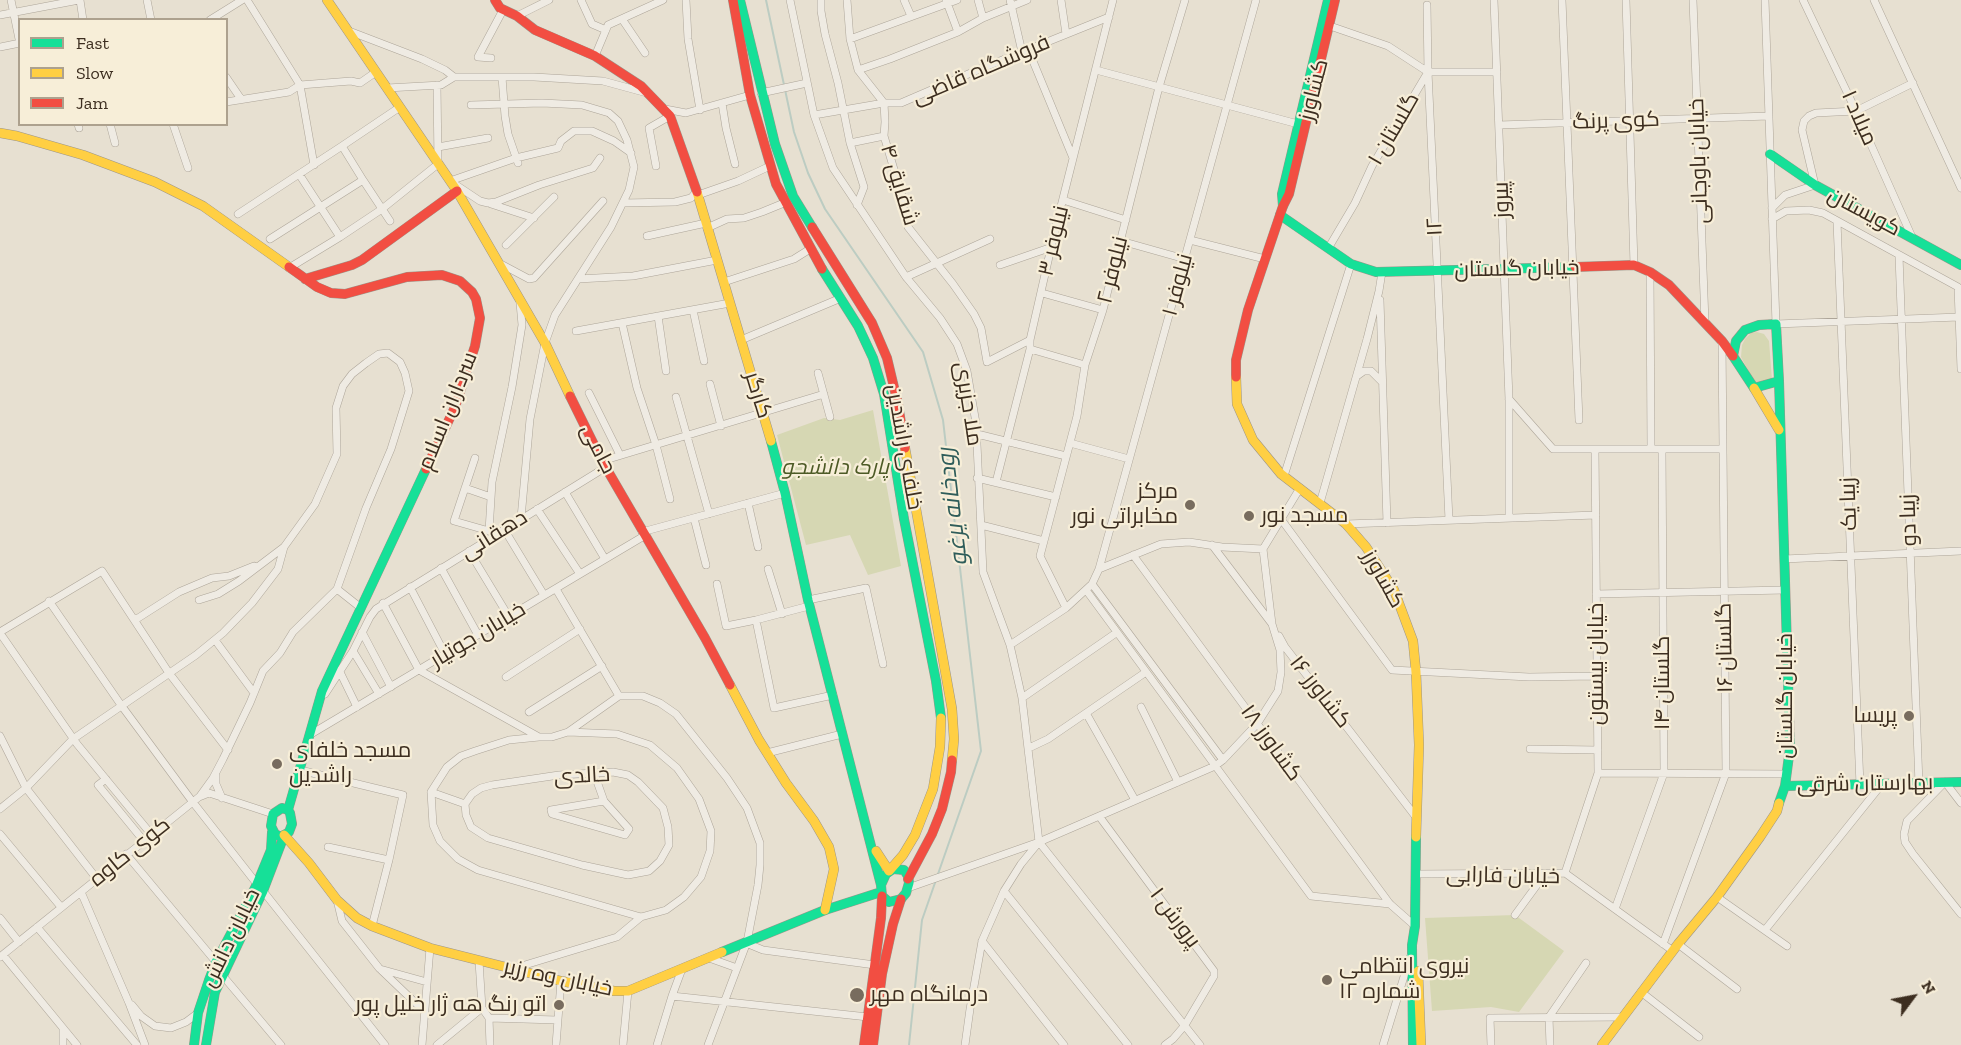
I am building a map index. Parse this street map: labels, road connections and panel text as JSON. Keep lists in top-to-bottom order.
{
  "streets": {
    "street": [
      "فروشگاه قاضی",
      "کشاورز",
      "میلاد ۱",
      "کوی پرنگ",
      "گلستان ۱",
      "خیابان باوجانی",
      "شقایق ۴",
      "پیروز",
      "کویستان",
      "۱۲",
      "نیلوفر ۳",
      "خیابان گلستان",
      "نیلوفر ۲",
      "نیلوفر ۱",
      "کارگر",
      "ملا جزیری",
      "سرداران اسلام",
      "خلفای راشدین",
      "جامی",
      "زیبا یک",
      "زیبا دو",
      "دهقانی",
      "خیابان جوتیار",
      "گلستان ۱۶",
      "خیابان بیستون",
      "گلستان ۱۴",
      "کشاورز ۱۶",
      "کشاورز ۱۸",
      "خالدی",
      "بهارستان شرقی",
      "کوی کاوه",
      "خیابان فارابی",
      "پرورش ۱",
      "خیابان دانش",
      "خیابان وه رزیر"
    ]
  },
  "crossings": [
    ["فروشگاه قاضی", "شقایق ۴"],
    ["فروشگاه قاضی", "نیلوفر ۳"],
    ["فروشگاه قاضی", "ملا جزیری"],
    ["کشاورز", "خیابان گلستان"],
    ["کشاورز", "کشاورز ۱۶"],
    ["کشاورز", "کشاورز ۱۸"],
    ["کشاورز", "خیابان فارابی"],
    ["میلاد ۱", "کویستان"],
    ["کوی پرنگ", "خیابان باوجانی"],
    ["کوی پرنگ", "پیروز"],
    ["گلستان ۱", "پیروز"],
    ["گلستان ۱", "۱۲"],
    ["گلستان ۱", "خیابان گلستان"],
    ["خیابان باوجانی", "خیابان گلستان"],
    ["شقایق ۴", "نیلوفر ۳"],
    ["پیروز", "خیابان گلستان"],
    ["۱۲", "خیابان گلستان"],
    ["خیابان گلستان", "گلستان ۱۶"],
    ["خیابان گلستان", "بهارستان شرقی"],
    ["خیابان گلستان", "خیابان فارابی"],
    ["نیلوفر ۲", "نیلوفر ۱"],
    ["نیلوفر ۱", "ملا جزیری"],
    ["کارگر", "خلفای راشدین"],
    ["کارگر", "دهقانی"],
    ["کارگر", "خیابان جوتیار"],
    ["کارگر", "خیابان وه رزیر"],
    ["سرداران اسلام", "خیابان جوتیار"],
    ["سرداران اسلام", "خیابان دانش"],
    ["سرداران اسلام", "خیابان وه رزیر"],
    ["خلفای راشدین", "خیابان وه رزیر"],
    ["جامی", "دهقانی"],
    ["جامی", "خیابان جوتیار"],
    ["جامی", "خیابان وه رزیر"],
    ["زیبا یک", "بهارستان شرقی"],
    ["زیبا دو", "بهارستان شرقی"],
    ["گلستان ۱۶", "خیابان فارابی"],
    ["خیابان بیستون", "خیابان فارابی"],
    ["گلستان ۱۴", "خیابان فارابی"],
    ["خیابان دانش", "خیابان وه رزیر"]
  ],
  "water": ["رودخانه یرغو"],
  "parks": ["پارک دانشجو"],
  "places": [
    "مرکز مخابراتی نور",
    "مسجد نور",
    "پریسا",
    "مسجد خلفای راشدین",
    "نیروی انتظامی شماره ۱۲",
    "درمانگاه مهر",
    "اتو رنگ هه ژار خلیل پور"
  ],
  "legend": ["Fast", "Slow", "Jam"],
  "north": "top right"
}
